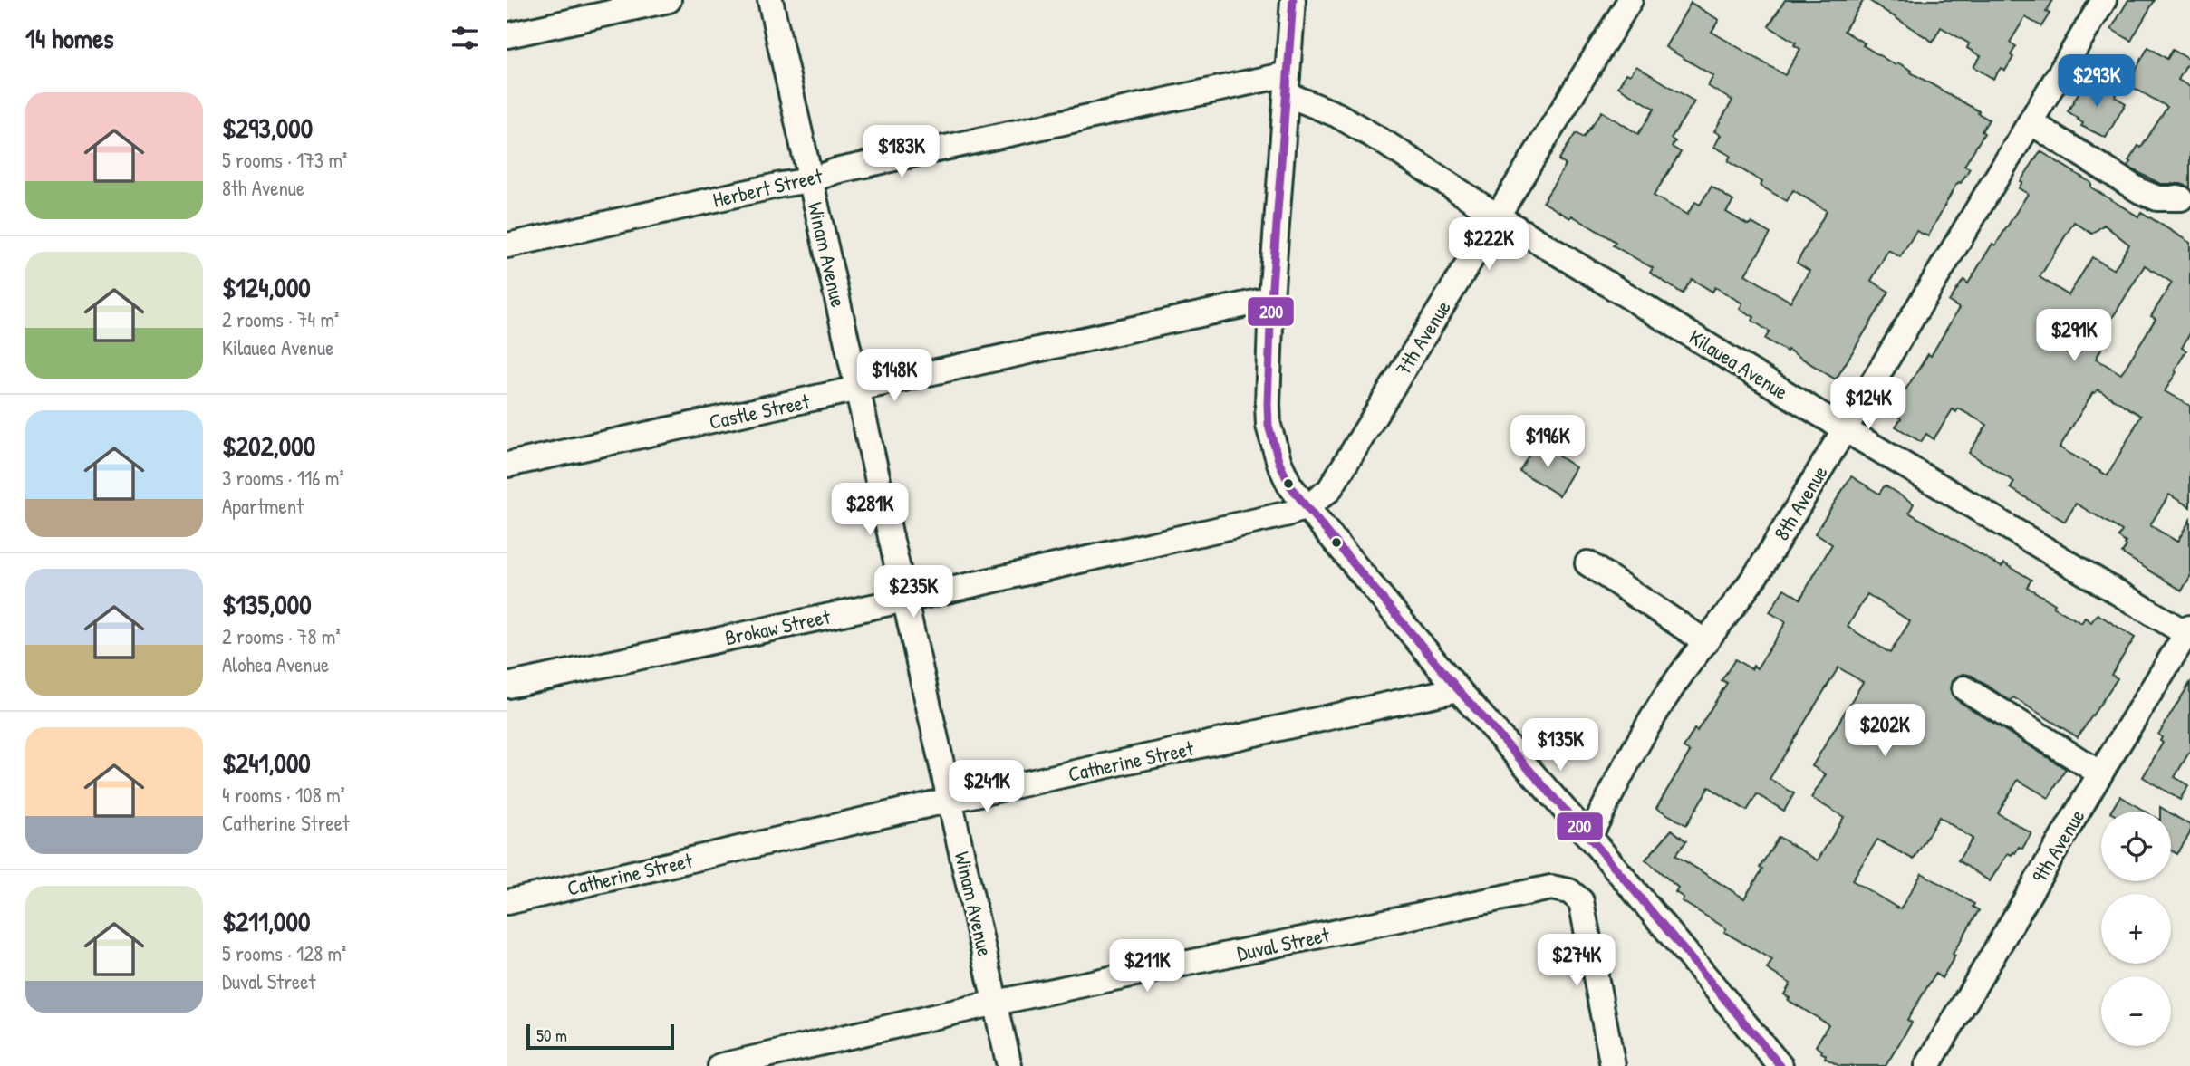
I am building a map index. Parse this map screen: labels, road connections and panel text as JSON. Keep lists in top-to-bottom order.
{
  "streets": {
    "street": [
      "Herbert Street",
      "Winam Avenue",
      "7th Avenue",
      "Kilauea Avenue",
      "Castle Street",
      "8th Avenue",
      "Brokaw Street",
      "Catherine Street",
      "9th Avenue",
      "Duval Street"
    ]
  },
  "crossings": [
    ["Herbert Street", "Winam Avenue"],
    ["Herbert Street", "Kilauea Avenue"],
    ["Winam Avenue", "Castle Street"],
    ["Winam Avenue", "Brokaw Street"],
    ["Winam Avenue", "Catherine Street"],
    ["Winam Avenue", "Duval Street"],
    ["7th Avenue", "Kilauea Avenue"],
    ["7th Avenue", "Brokaw Street"],
    ["Kilauea Avenue", "8th Avenue"],
    ["Kilauea Avenue", "9th Avenue"]
  ],
  "lines": ["transit line 200"],
  "scale_bar": "50 m",
  "page": {
    "heading": "14 homes",
    "price": [
      "$293K",
      "$183K",
      "$222K",
      "$291K",
      "$148K",
      "$124K",
      "$196K",
      "$281K",
      "$235K",
      "$202K",
      "$135K",
      "$241K",
      "$274K",
      "$211K"
    ],
    "list": [
      {
        "name": "$293,000",
        "note": "5 rooms · 173 m² · 8th Avenue"
      },
      {
        "name": "$124,000",
        "note": "2 rooms · 74 m² · Kilauea Avenue"
      },
      {
        "name": "$202,000",
        "note": "3 rooms · 116 m² · Apartment"
      },
      {
        "name": "$135,000",
        "note": "2 rooms · 78 m² · Alohea Avenue"
      },
      {
        "name": "$241,000",
        "note": "4 rooms · 108 m² · Catherine Street"
      },
      {
        "name": "$211,000",
        "note": "5 rooms · 128 m² · Duval Street"
      }
    ],
    "map_buttons": ["+", "−"],
    "scale": "50 m"
  }
}
